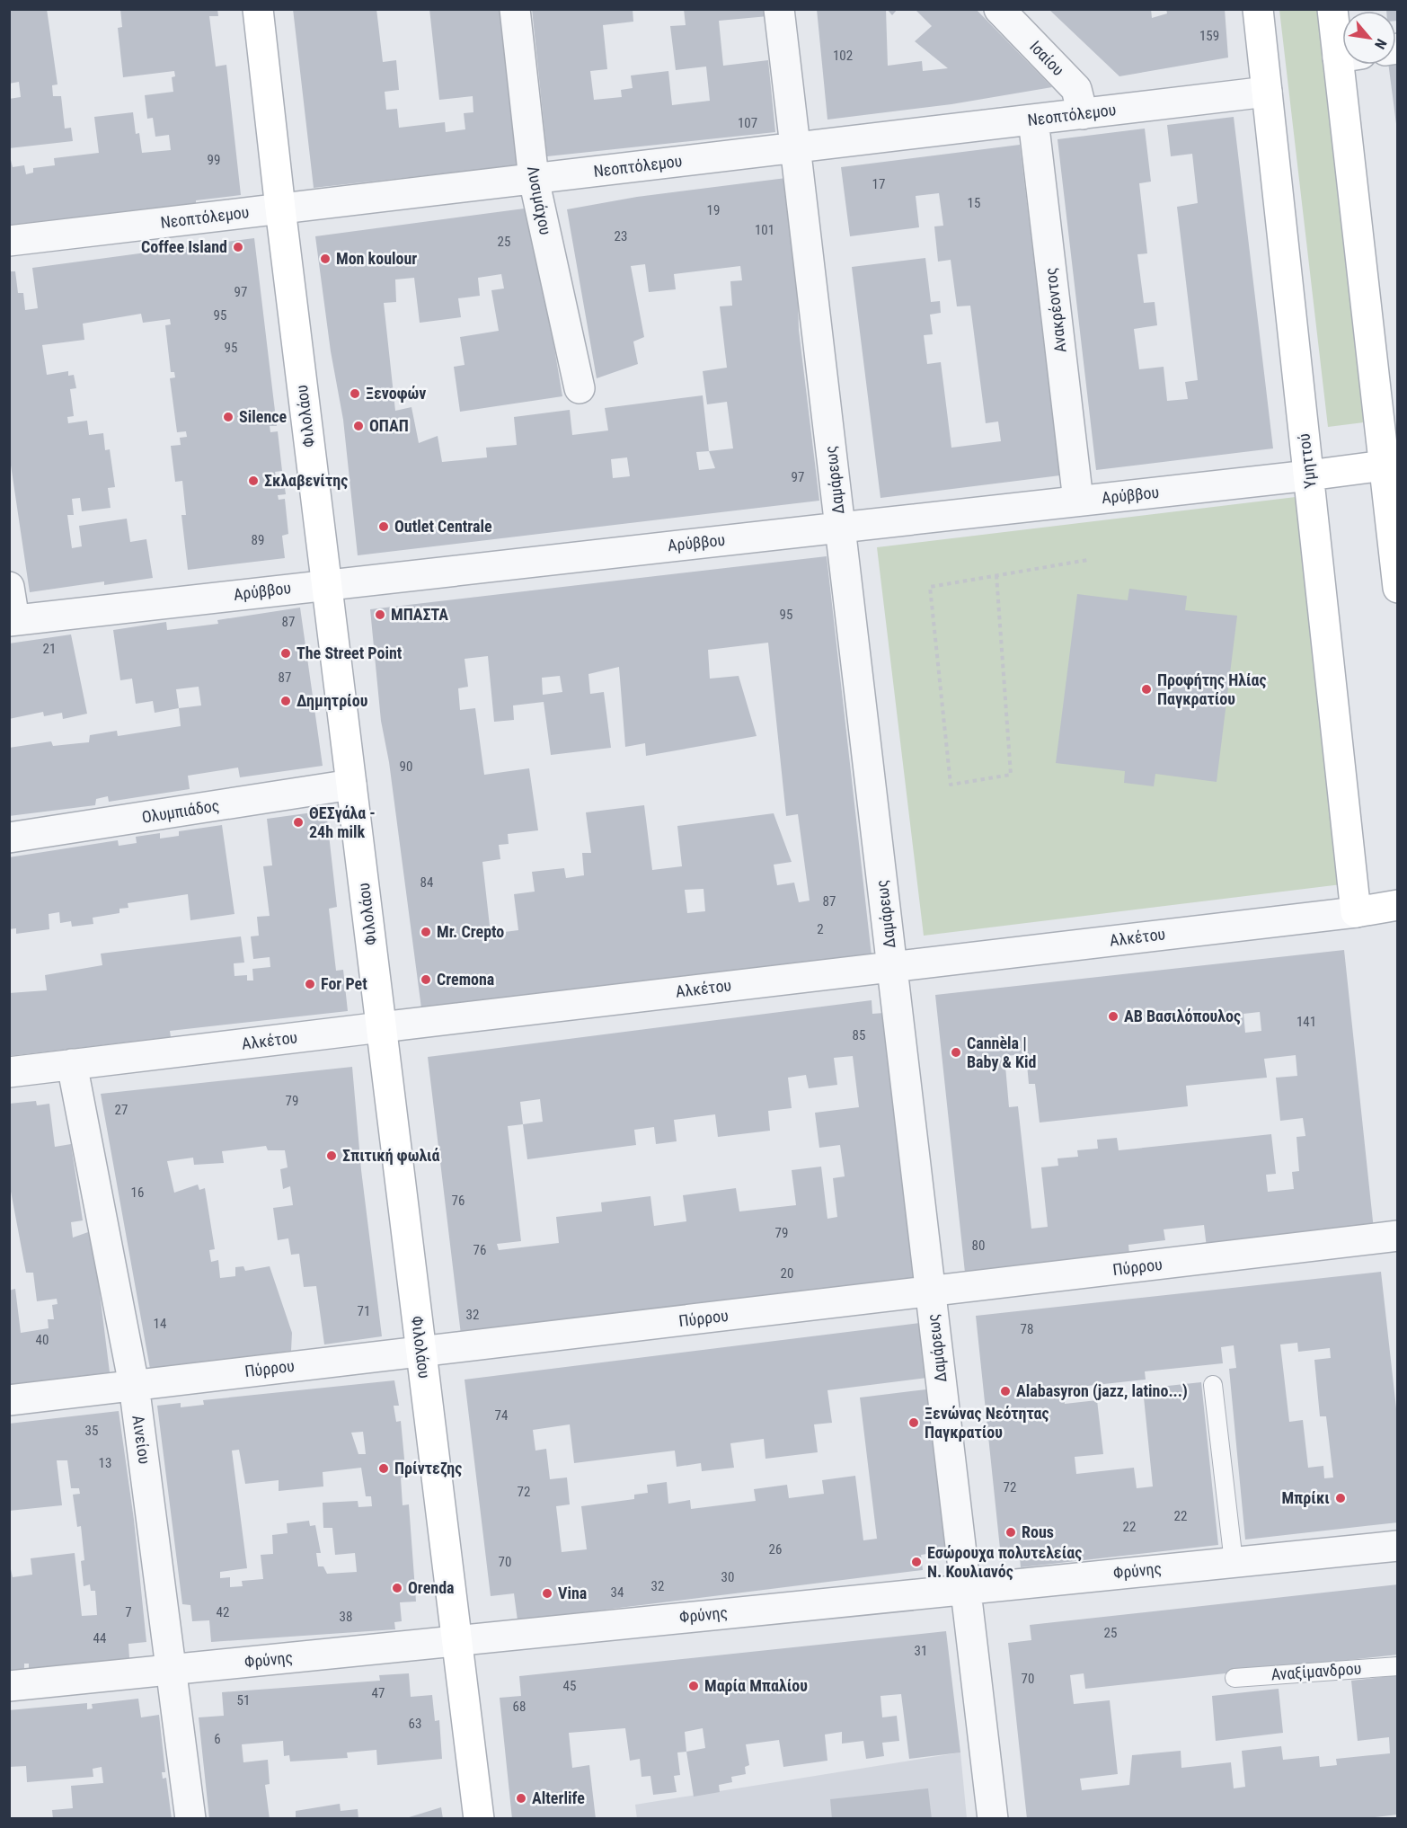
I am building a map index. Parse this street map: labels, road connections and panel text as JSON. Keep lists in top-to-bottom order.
{
  "streets": {
    "main road": [
      "Φιλολάου",
      "Υμηττού",
      "Αρύββου",
      "Αλκέτου"
    ],
    "street": [
      "Ισαίου",
      "Νεοπτόλεμου",
      "Λυσιμάχου",
      "Ανακρέοντος",
      "Δαμάρεως",
      "Ολυμπιάδος",
      "Πύρρου",
      "Αινείου",
      "Φρύνης"
    ],
    "lane": ["Αναξίμανδρου"]
  },
  "crossings": [
    ["Ισαίου", "Νεοπτόλεμου"],
    ["Νεοπτόλεμου", "Λυσιμάχου"],
    ["Νεοπτόλεμου", "Ανακρέοντος"],
    ["Νεοπτόλεμου", "Φιλολάου"],
    ["Νεοπτόλεμου", "Υμηττού"],
    ["Νεοπτόλεμου", "Δαμάρεως"],
    ["Ανακρέοντος", "Αρύββου"],
    ["Φιλολάου", "Αρύββου"],
    ["Φιλολάου", "Ολυμπιάδος"],
    ["Φιλολάου", "Αλκέτου"],
    ["Φιλολάου", "Πύρρου"],
    ["Φιλολάου", "Φρύνης"],
    ["Υμηττού", "Αρύββου"],
    ["Υμηττού", "Αλκέτου"],
    ["Δαμάρεως", "Αρύββου"],
    ["Δαμάρεως", "Αλκέτου"],
    ["Δαμάρεως", "Πύρρου"],
    ["Δαμάρεως", "Φρύνης"],
    ["Αλκέτου", "Αινείου"],
    ["Πύρρου", "Αινείου"],
    ["Αινείου", "Φρύνης"]
  ],
  "places": [
    "Coffee Island",
    "Mon koulour",
    "Ξενοφών",
    "Silence",
    "ΟΠΑΠ",
    "Σκλαβενίτης",
    "Outlet Centrale",
    "ΜΠΑΣΤΑ",
    "The Street Point",
    "Προφήτης Ηλίας Παγκρατίου",
    "Δημητρίου",
    "ΘΕΣγάλα - 24h milk",
    "Mr. Crepto",
    "Cremona",
    "For Pet",
    "ΑΒ Βασιλόπουλος",
    "Cannèla | Baby & Kid",
    "Σπιτική φωλιά",
    "Alabasyron (jazz, latino...)",
    "Ξενώνας Νεότητας Παγκρατίου",
    "Πρίντεζης",
    "Μπρίκι",
    "Rous",
    "Εσώρουχα πολυτελείας Ν. Κουλιανός",
    "Orenda",
    "Vina",
    "Μαρία Μπαλίου",
    "Alterlife"
  ],
  "house_numbers": [
    "159",
    "102",
    "107",
    "99",
    "17",
    "15",
    "19",
    "101",
    "23",
    "25",
    "97",
    "95",
    "95",
    "97",
    "89",
    "95",
    "87",
    "21",
    "87",
    "90",
    "84",
    "87",
    "2",
    "141",
    "85",
    "79",
    "27",
    "16",
    "76",
    "79",
    "80",
    "76",
    "20",
    "71",
    "32",
    "14",
    "78",
    "40",
    "74",
    "35",
    "13",
    "72",
    "72",
    "22",
    "22",
    "26",
    "70",
    "30",
    "32",
    "34",
    "7",
    "42",
    "38",
    "25",
    "44",
    "31",
    "70",
    "45",
    "47",
    "51",
    "68",
    "63",
    "6"
  ],
  "north": "bottom right"
}
